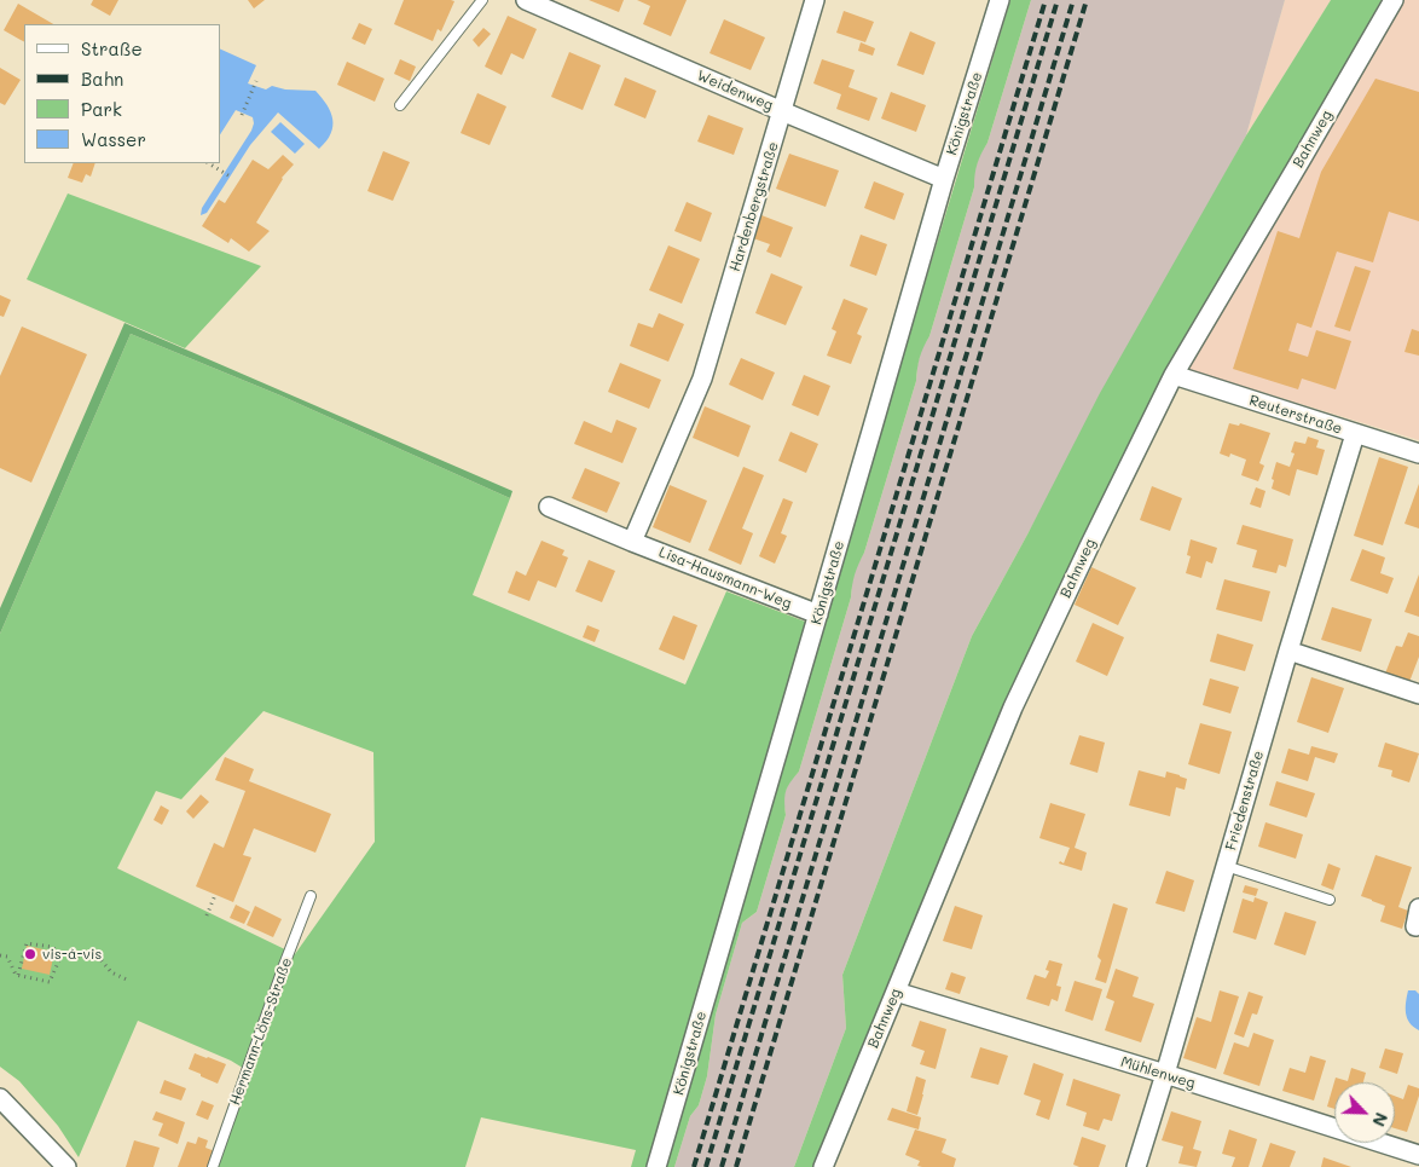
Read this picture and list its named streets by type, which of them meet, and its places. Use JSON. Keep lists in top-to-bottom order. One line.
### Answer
{"streets":{"street":["Weidenweg","Königstraße","Bahnweg","Hardenbergstraße","Reuterstraße","Lisa-Hausmann-Weg","Friedenstraße","Mühlenweg"],"lane":["Hermann-Löns-Straße"]},"crossings":[["Weidenweg","Königstraße"],["Weidenweg","Hardenbergstraße"],["Königstraße","Lisa-Hausmann-Weg"],["Bahnweg","Reuterstraße"],["Bahnweg","Mühlenweg"],["Hardenbergstraße","Lisa-Hausmann-Weg"],["Reuterstraße","Friedenstraße"],["Friedenstraße","Mühlenweg"]],"places":["vis-á-vis"],"legend":["Straße","Bahn","Park","Wasser"],"north":"bottom right"}
